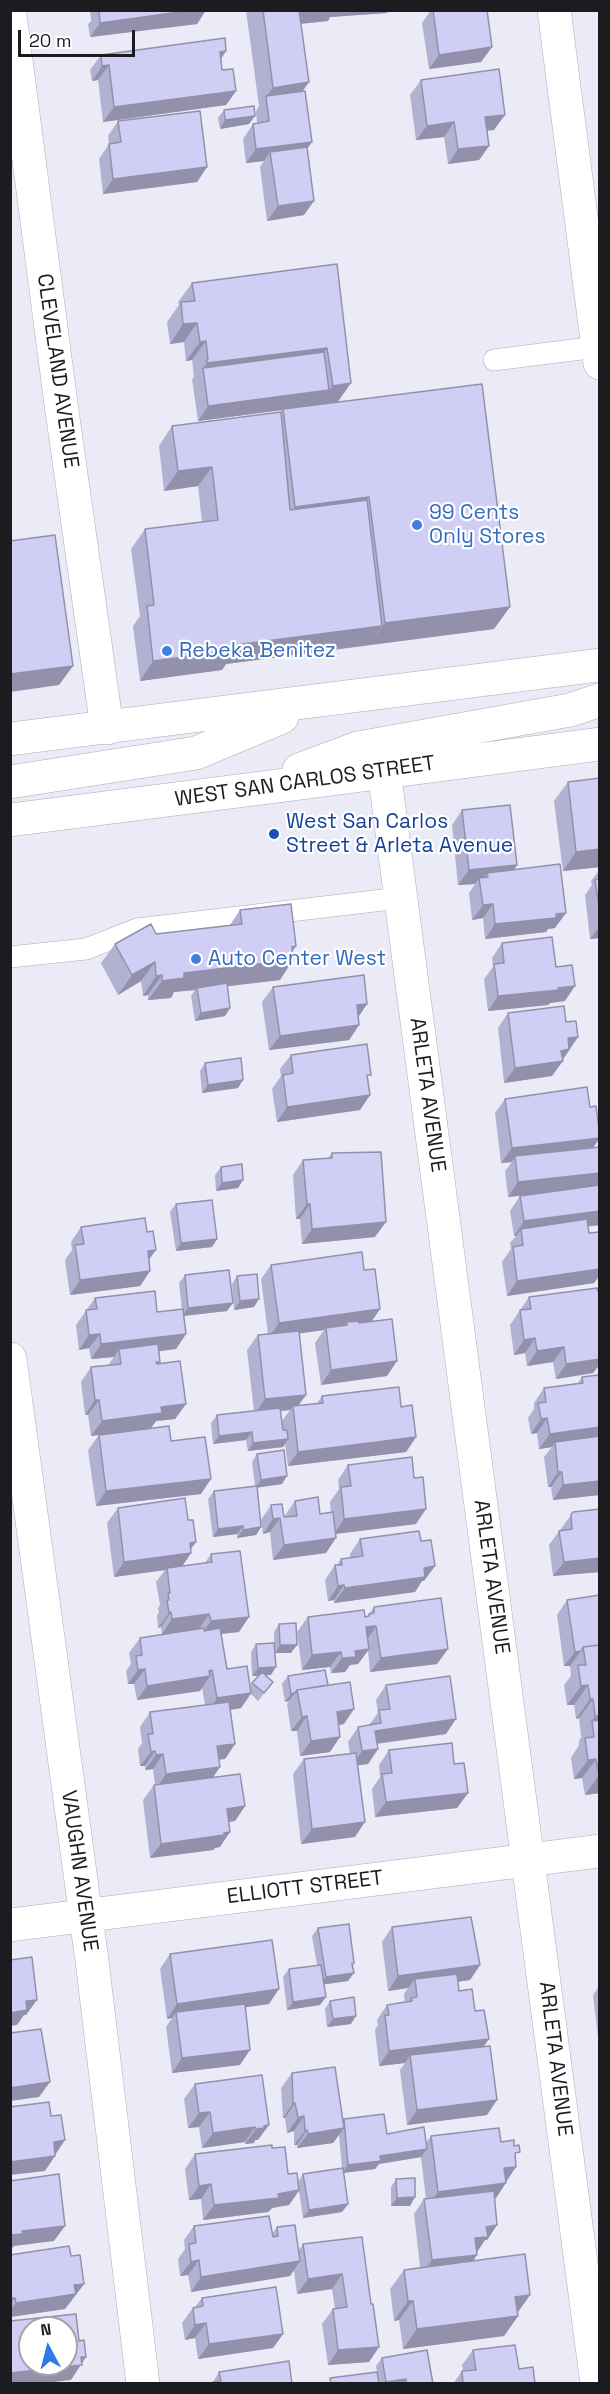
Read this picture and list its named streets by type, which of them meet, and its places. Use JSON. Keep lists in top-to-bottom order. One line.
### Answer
{"streets":{"street":["CLEVELAND AVENUE","WEST SAN CARLOS STREET","ARLETA AVENUE","VAUGHN AVENUE","ELLIOTT STREET"]},"crossings":[["WEST SAN CARLOS STREET","ARLETA AVENUE"],["ARLETA AVENUE","ELLIOTT STREET"],["VAUGHN AVENUE","ELLIOTT STREET"]],"places":["99 Cents Only Stores","Rebeka Benitez","West San Carlos Street & Arleta Avenue","Auto Center West"],"scale_bar":"20 m","north":"top"}
